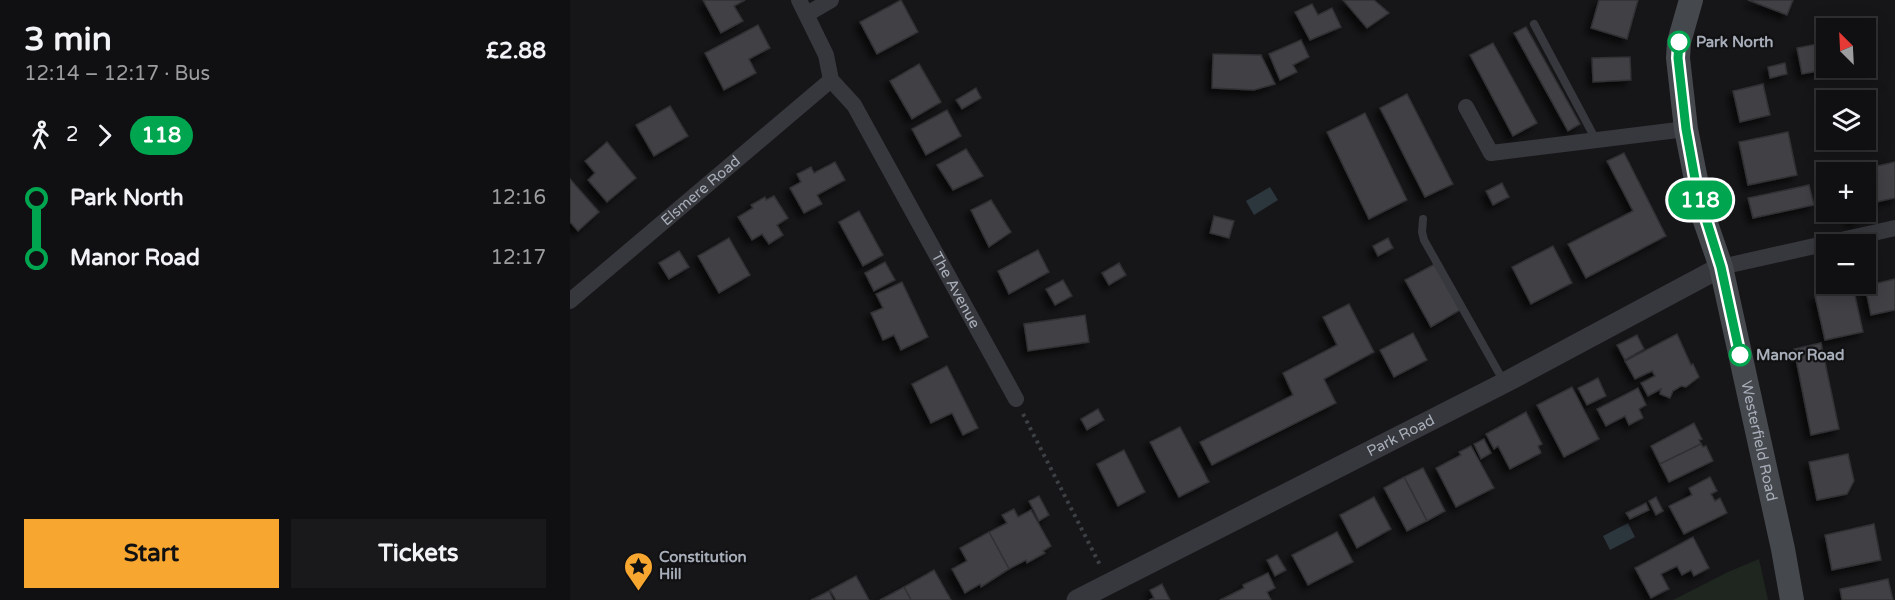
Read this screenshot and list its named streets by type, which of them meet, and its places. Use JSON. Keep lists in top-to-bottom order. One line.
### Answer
{"streets":{"main road":["Westerfield Road"],"street":["Elsmere Road","The Avenue","Park Road"]},"crossings":[["Elsmere Road","The Avenue"],["Park Road","Westerfield Road"]],"places":{"other":["Park North","Manor Road"],"place":["Constitution Hill"]},"lines":["bus line 118"],"north":"top left","page":{"heading":["3 min","12:14 – 12:17 · Bus","£2.88"],"on_map":"118","map_buttons":["+","−"],"legs":["2","118"],"list":[{"name":"Park North","value":"12:16"},{"name":"Manor Road","value":"12:17"}],"buttons":["Start","Tickets"]}}
